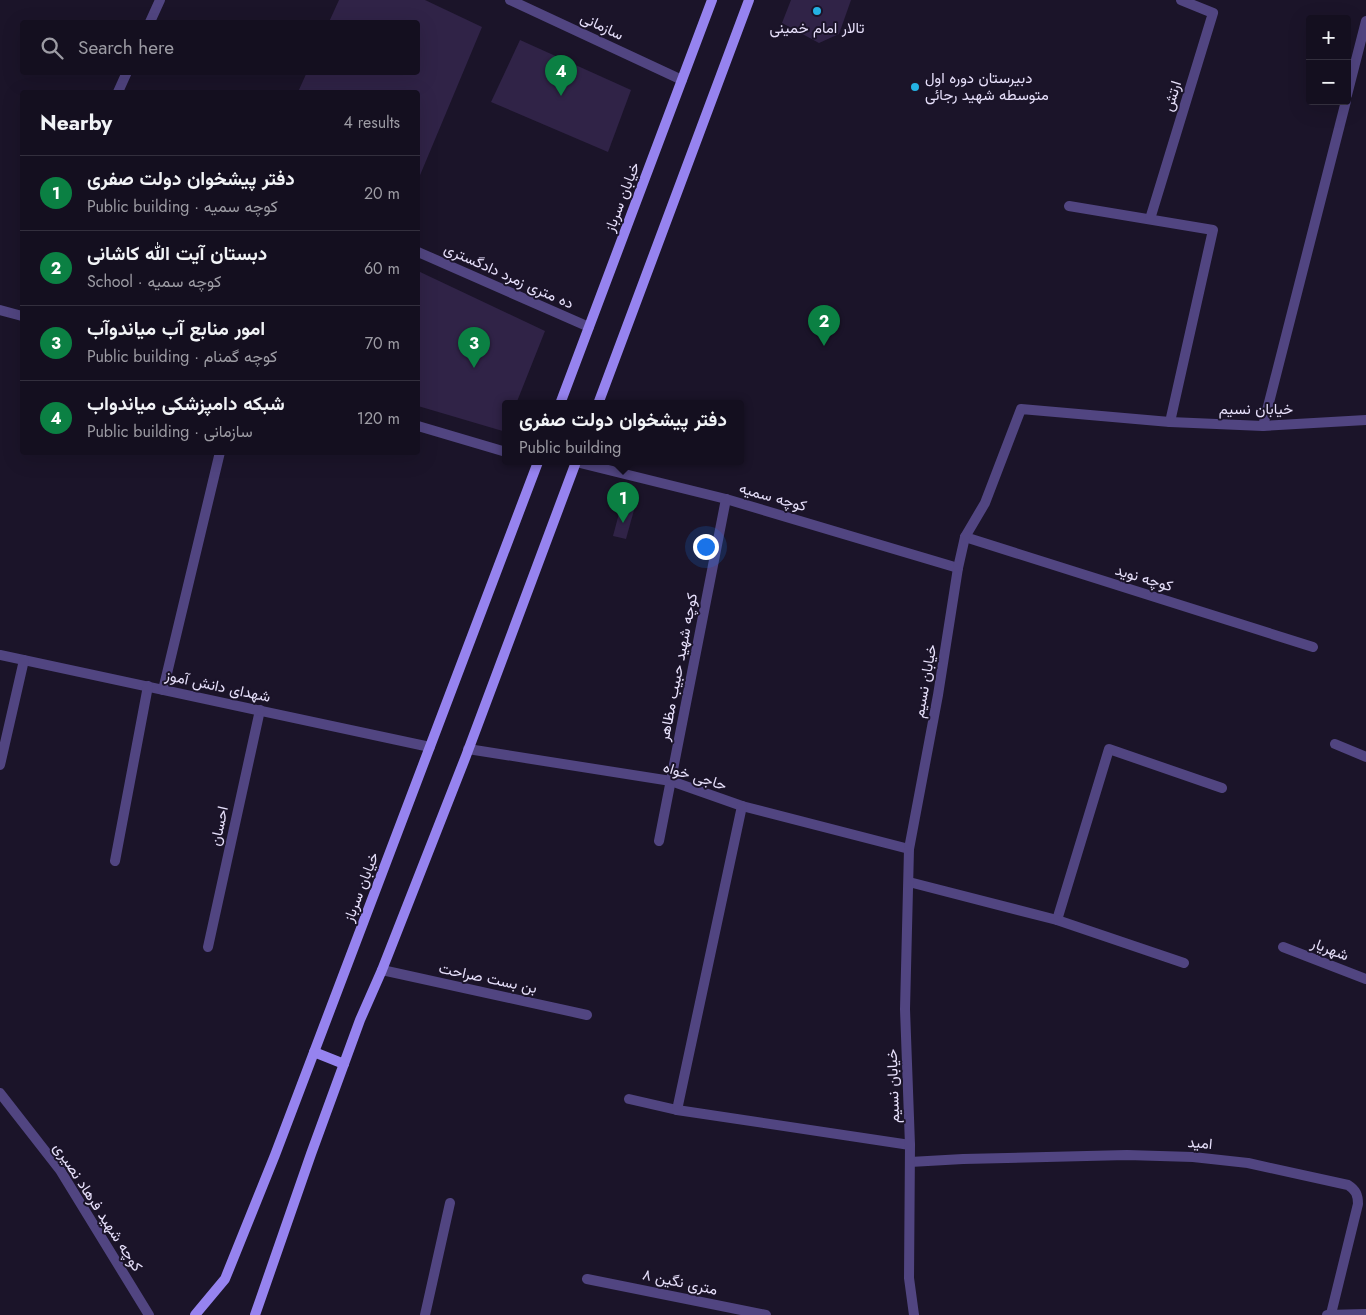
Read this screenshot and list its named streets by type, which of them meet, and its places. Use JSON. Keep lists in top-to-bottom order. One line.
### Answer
{"streets":{"main road":["خیابان سرباز"],"street":["سازمانی","ارتش","ده متری زمرد دادگستری","خیابان نسیم","کوچه سمیه","کوچه نوید","کوچه شهید حبیب مظاهر","شهدای دانش آموز","حاجی خواه","احسان","شهریار","بن بست صراحت","امید","کوچه شهید فرهاد نصیری","۸ متری نگین"]},"crossings":[["سازمانی","خیابان سرباز"],["خیابان سرباز","ده متری زمرد دادگستری"],["خیابان سرباز","شهدای دانش آموز"],["خیابان نسیم","کوچه سمیه"],["خیابان نسیم","کوچه نوید"],["خیابان نسیم","حاجی خواه"],["خیابان نسیم","امید"],["کوچه سمیه","کوچه شهید حبیب مظاهر"],["کوچه شهید حبیب مظاهر","حاجی خواه"],["شهدای دانش آموز","احسان"]],"places":["تالار امام خمینی","دبیرستان دوره اول متوسطه شهید رجائی"],"page":{"map_buttons":["+","−"],"search":"Search here","pins":["4","2","3","1"],"heading":["Nearby","4 results"],"list":[{"mark":"1","name":"دفتر پیشخوان دولت صفری","note":"Public building · کوچه سمیه","value":"20 m"},{"mark":"2","name":"دبستان آیت الله کاشانی","note":"School · کوچه سمیه","value":"60 m"},{"mark":"3","name":"امور منابع آب میاندوآب","note":"Public building · کوچه گمنام","value":"70 m"},{"mark":"4","name":"شبکه دامپزشکی میاندواب","note":"Public building · سازمانی","value":"120 m"}],"popup":["دفتر پیشخوان دولت صفری","Public building"]}}
